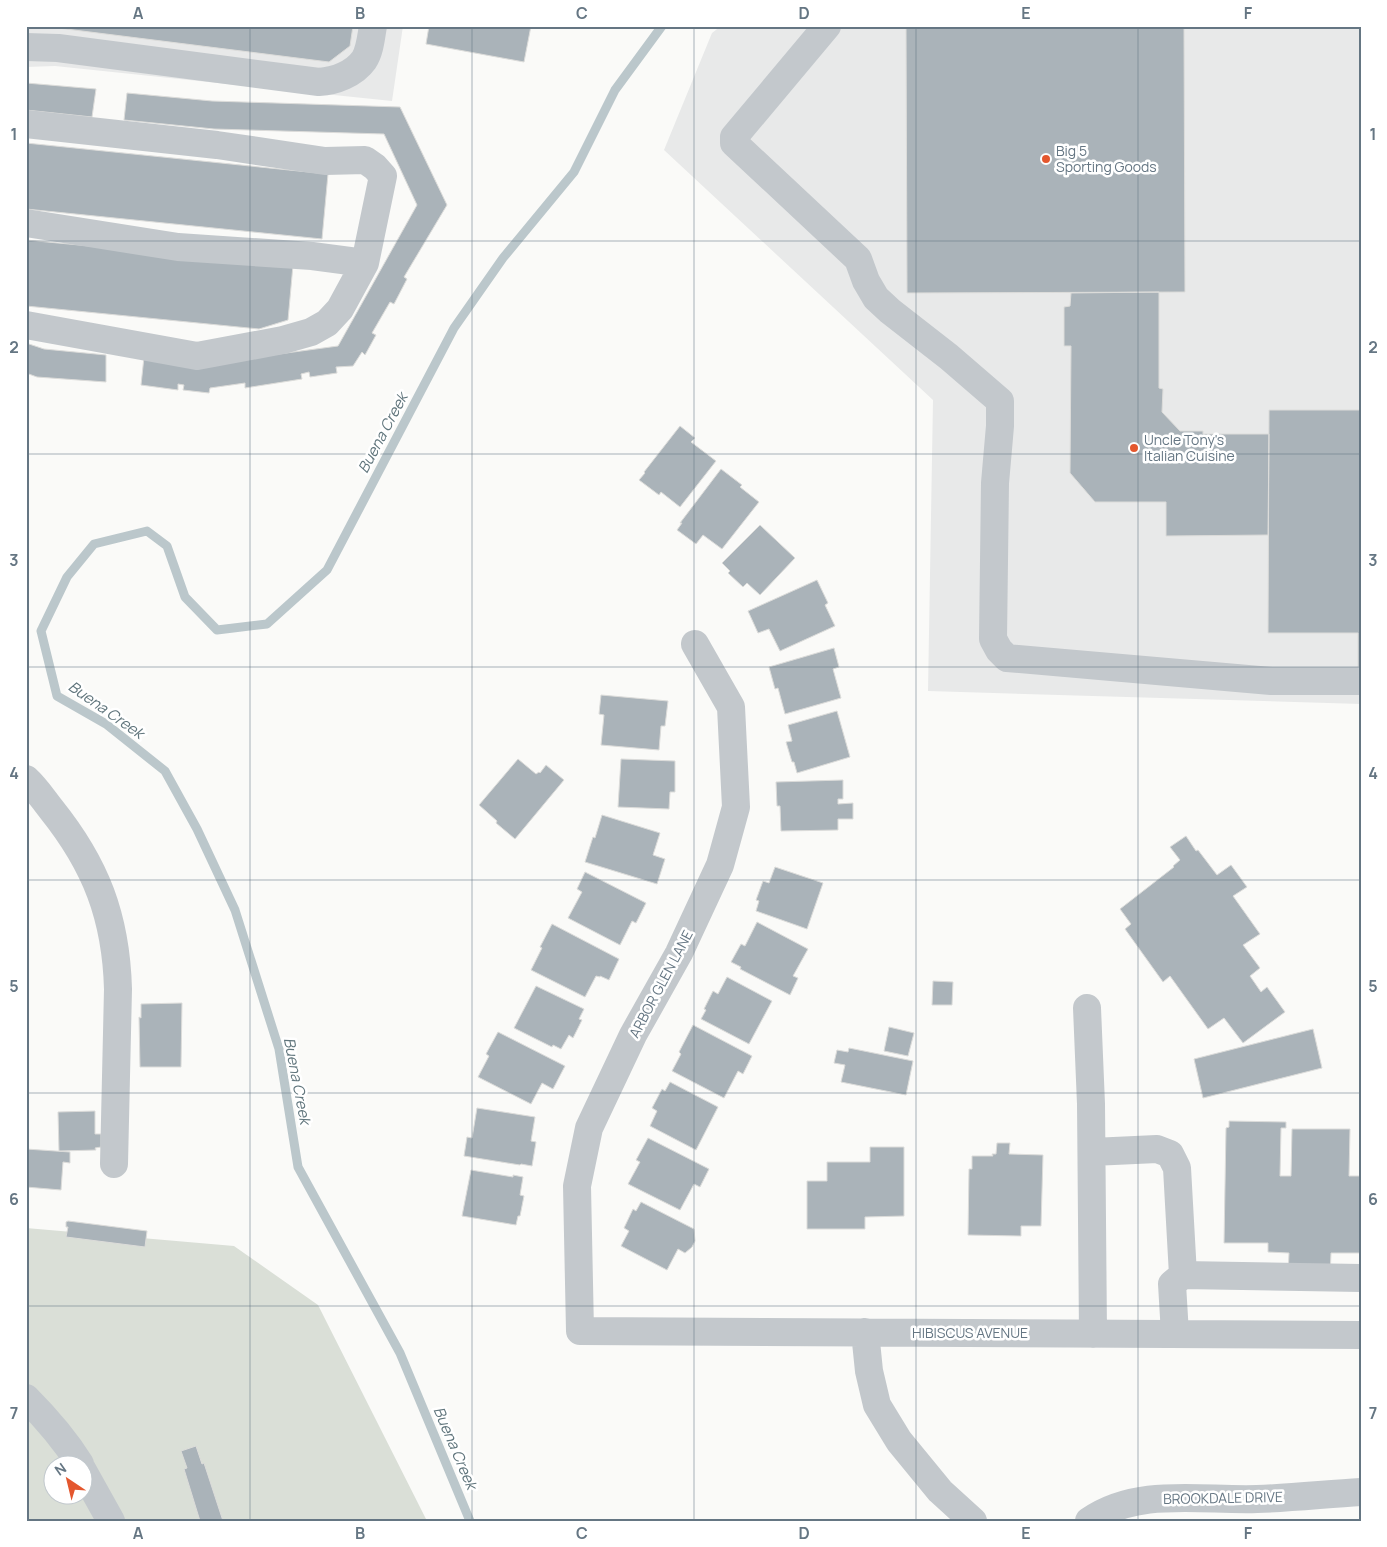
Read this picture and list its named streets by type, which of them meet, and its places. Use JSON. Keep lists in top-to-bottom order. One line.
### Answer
{"streets":{"street":["ARBOR GLEN LANE","HIBISCUS AVENUE","BROOKDALE DRIVE"]},"crossings":[["ARBOR GLEN LANE","HIBISCUS AVENUE"]],"water":["Buena Creek"],"places":["Big 5 Sporting Goods","Uncle Tony's Italian Cuisine"],"north":"top left","grid":{"columns":["A","B","C","D","E","F"],"rows":["1","2","3","4","5","6","7"]}}
